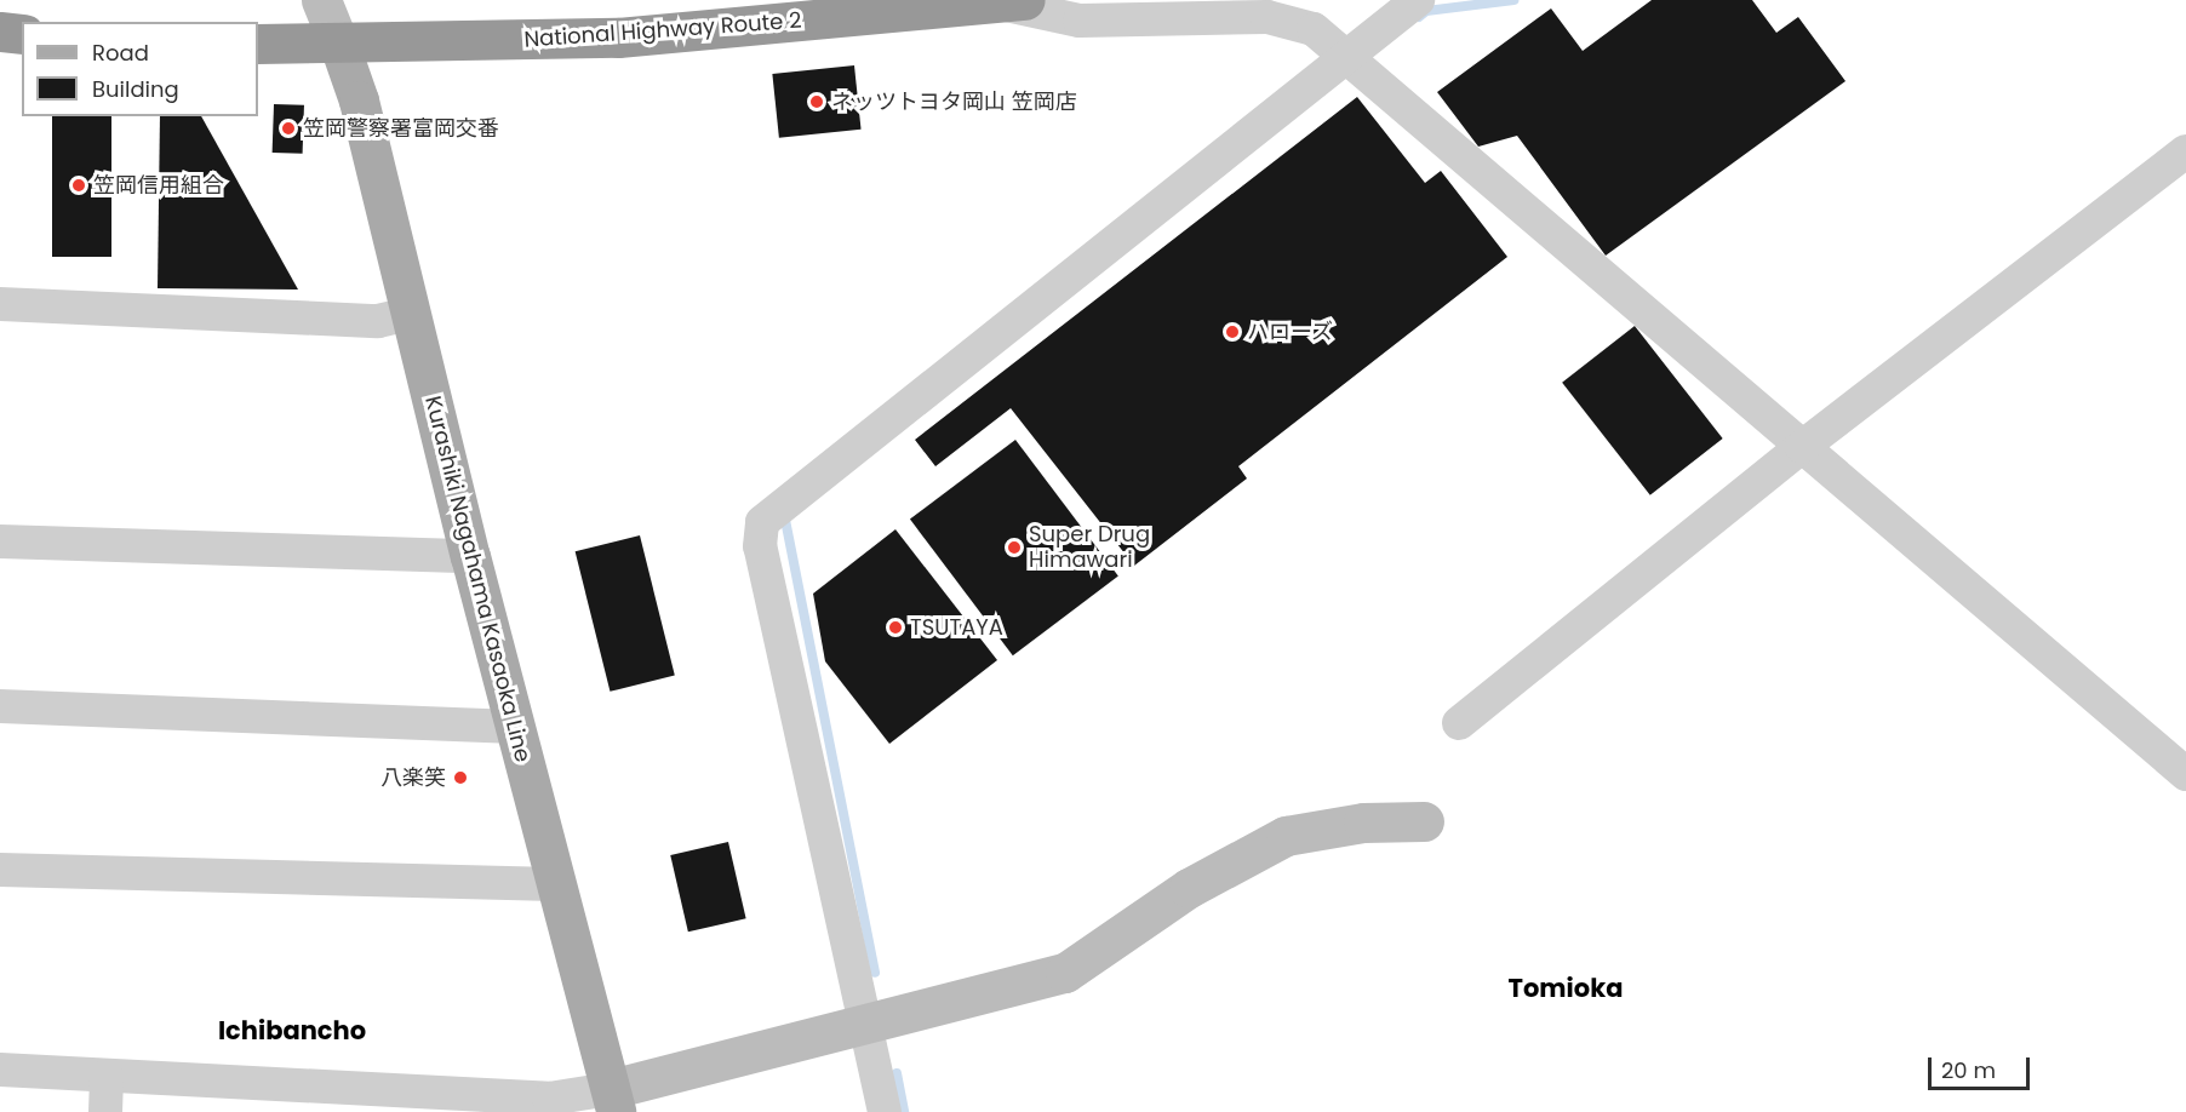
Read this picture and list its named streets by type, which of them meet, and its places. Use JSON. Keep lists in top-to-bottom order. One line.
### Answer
{"streets":{"highway":["National Highway Route 2"],"main road":["Kurashiki Nagahama Kasaoka Line"]},"crossings":[["National Highway Route 2","Kurashiki Nagahama Kasaoka Line"]],"districts":["Tomioka","Ichibancho"],"places":["ネッツトヨタ岡山 笠岡店","笠岡警察署富岡交番","笠岡信用組合","ハローズ","Super Drug Himawari","TSUTAYA","八楽笑"],"legend":["Road","Building"],"scale_bar":"20 m"}
